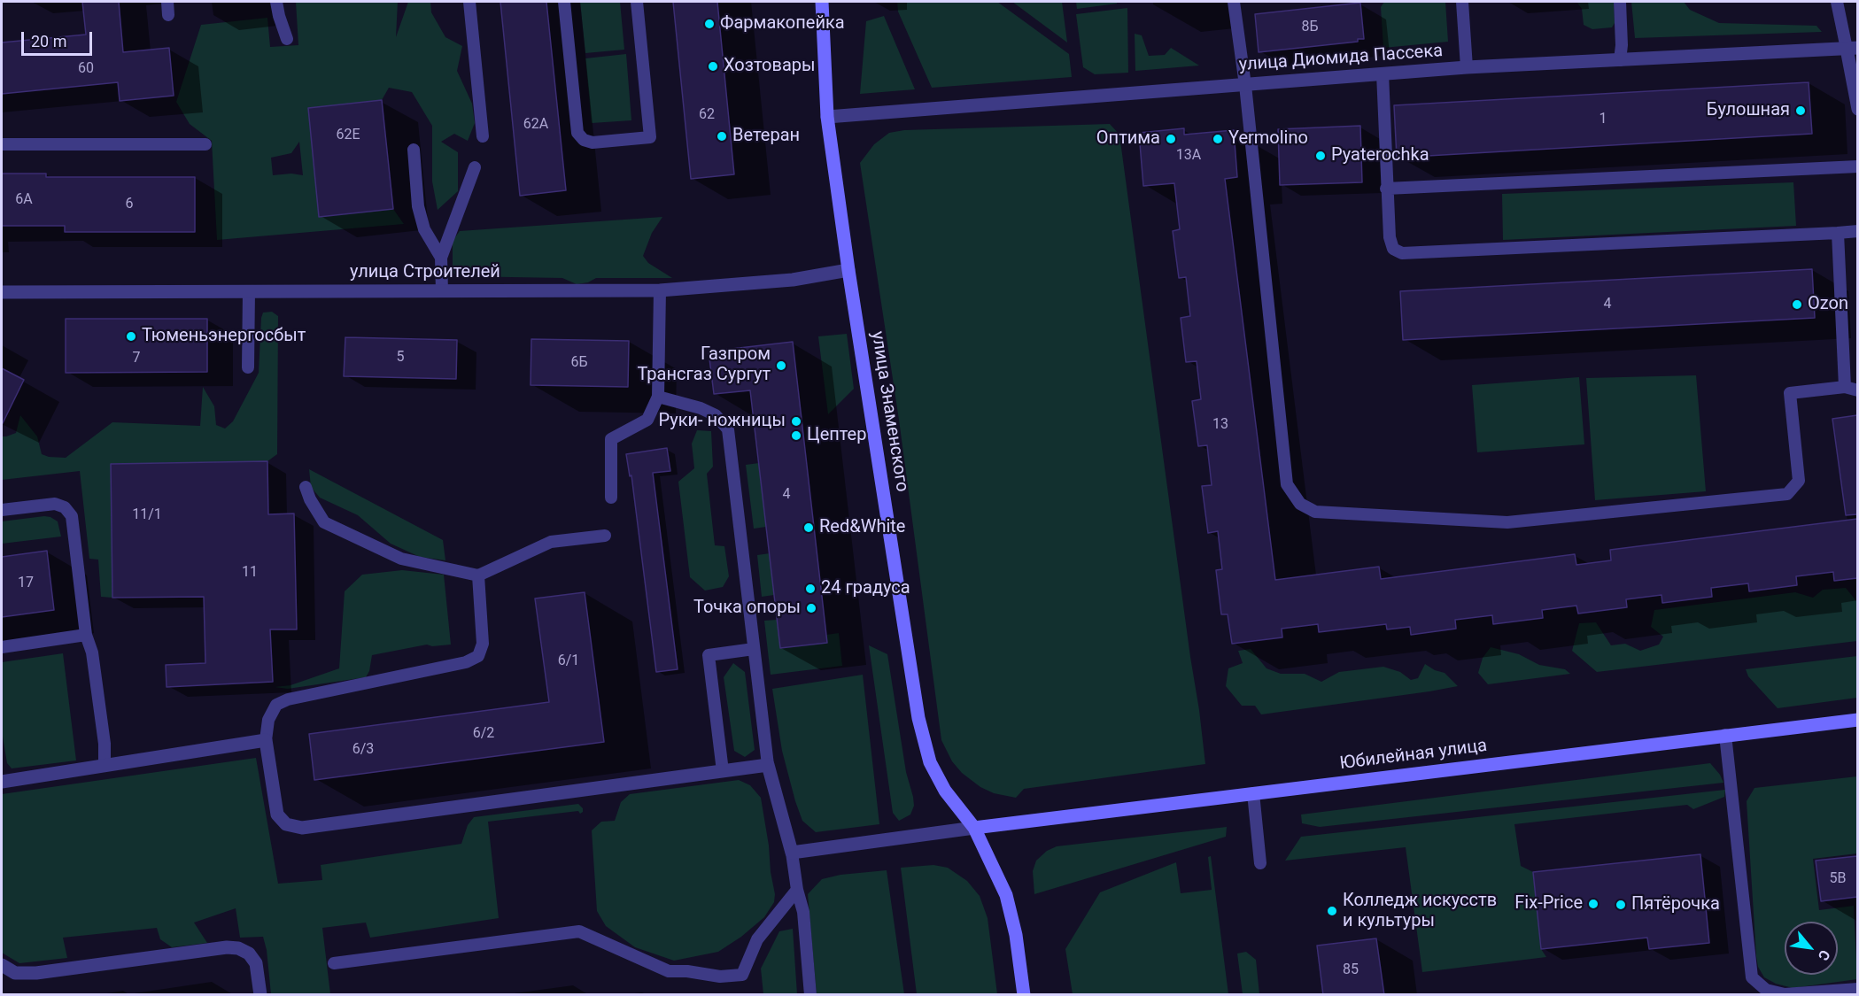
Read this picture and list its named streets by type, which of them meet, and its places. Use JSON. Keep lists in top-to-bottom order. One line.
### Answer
{"streets":{"main road":["улица Знаменского","Юбилейная улица"],"street":["улица Диомида Пассека","улица Строителей"]},"crossings":[["улица Диомида Пассека","улица Знаменского"],["улица Строителей","улица Знаменского"],["улица Знаменского","Юбилейная улица"]],"places":["Фармакопейка","Хозтовары","Булошная","Ветеран","Оптима","Yermolino","Pyaterochka","Ozon","Тюменьэнергосбыт","Газпром Трансгаз Сургут","Руки- ножницы","Цептер","Red&White","24 градуса","Точка опоры","Fix-Price","Пятёрочка","Колледж искусств и культуры"],"house_numbers":["8Б","60","62","1","62А","62Е","13А","6А","6","4","5","7","6Б","13","4","11/1","11","17","6/1","6/2","6/3","5В","85"],"scale_bar":"20 m","north":"bottom right"}
